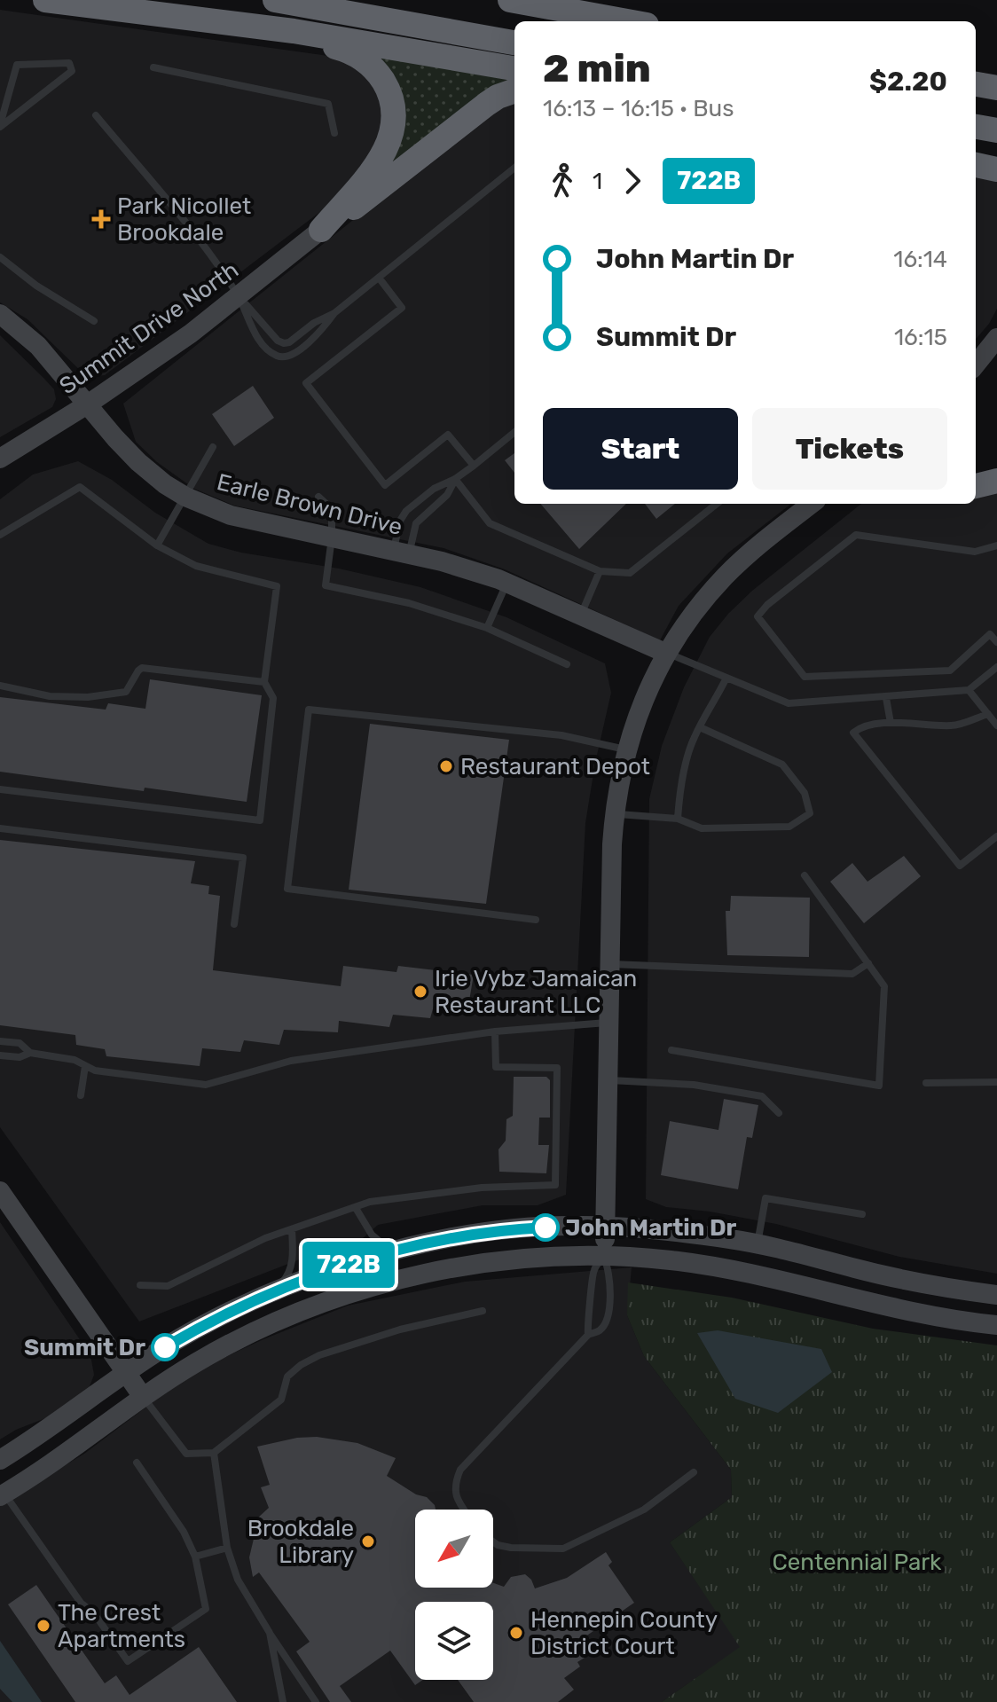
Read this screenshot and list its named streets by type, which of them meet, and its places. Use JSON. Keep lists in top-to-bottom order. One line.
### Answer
{"streets":{"street":["Summit Drive North","Earle Brown Drive"]},"crossings":[["Summit Drive North","Earle Brown Drive"]],"parks":["Centennial Park"],"places":{"health":["Park Nicollet Brookdale"],"other":["Restaurant Depot","Irie Vybz Jamaican Restaurant LLC","John Martin Dr","Summit Dr","Brookdale Library","The Crest Apartments","Hennepin County District Court"]},"lines":["bus line 722B"],"north":"bottom left","page":{"on_map":"722B","heading":["2 min","16:13 – 16:15 · Bus","$2.20"],"legs":["1","722B"],"list":[{"name":"John Martin Dr","value":"16:14"},{"name":"Summit Dr","value":"16:15"}],"buttons":["Start","Tickets"]}}
